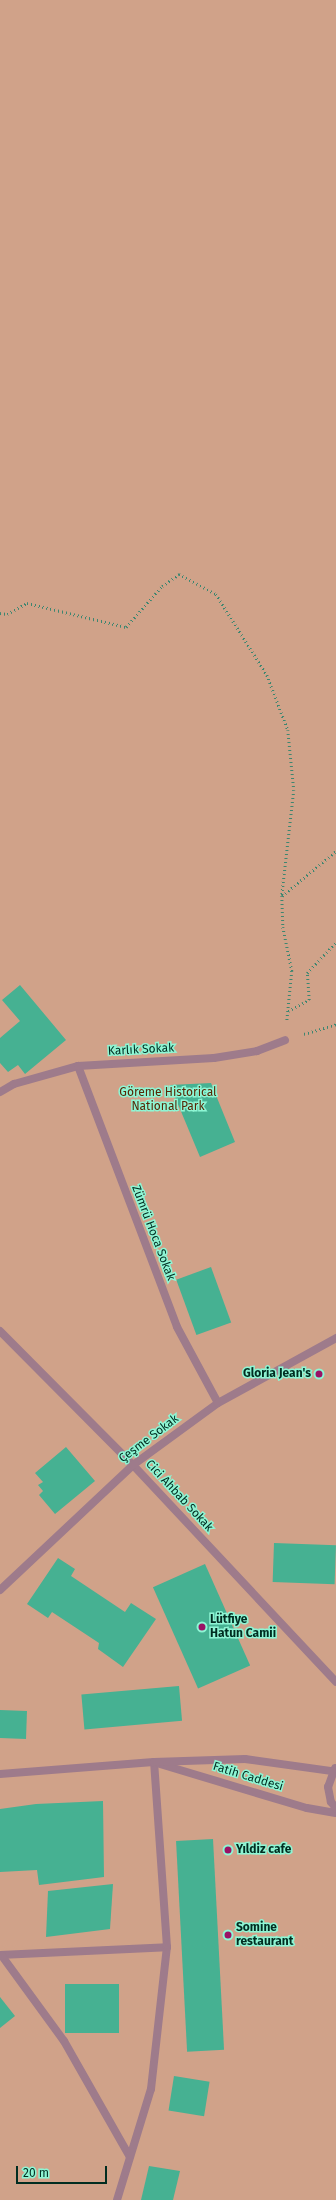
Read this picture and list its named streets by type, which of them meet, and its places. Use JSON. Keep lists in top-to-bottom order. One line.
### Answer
{"streets":{"street":["Karlık Sokak","Zümrü Hoca Sokak","Çeşme Sokak","Cici Ahbab Sokak","Fatih Caddesi"]},"crossings":[["Karlık Sokak","Zümrü Hoca Sokak"],["Zümrü Hoca Sokak","Çeşme Sokak"],["Çeşme Sokak","Cici Ahbab Sokak"]],"parks":["Göreme Historical National Park"],"places":["Gloria Jean's","Lütfiye Hatun Camii","Yıldiz cafe","Somine restaurant"],"scale_bar":"20 m"}
